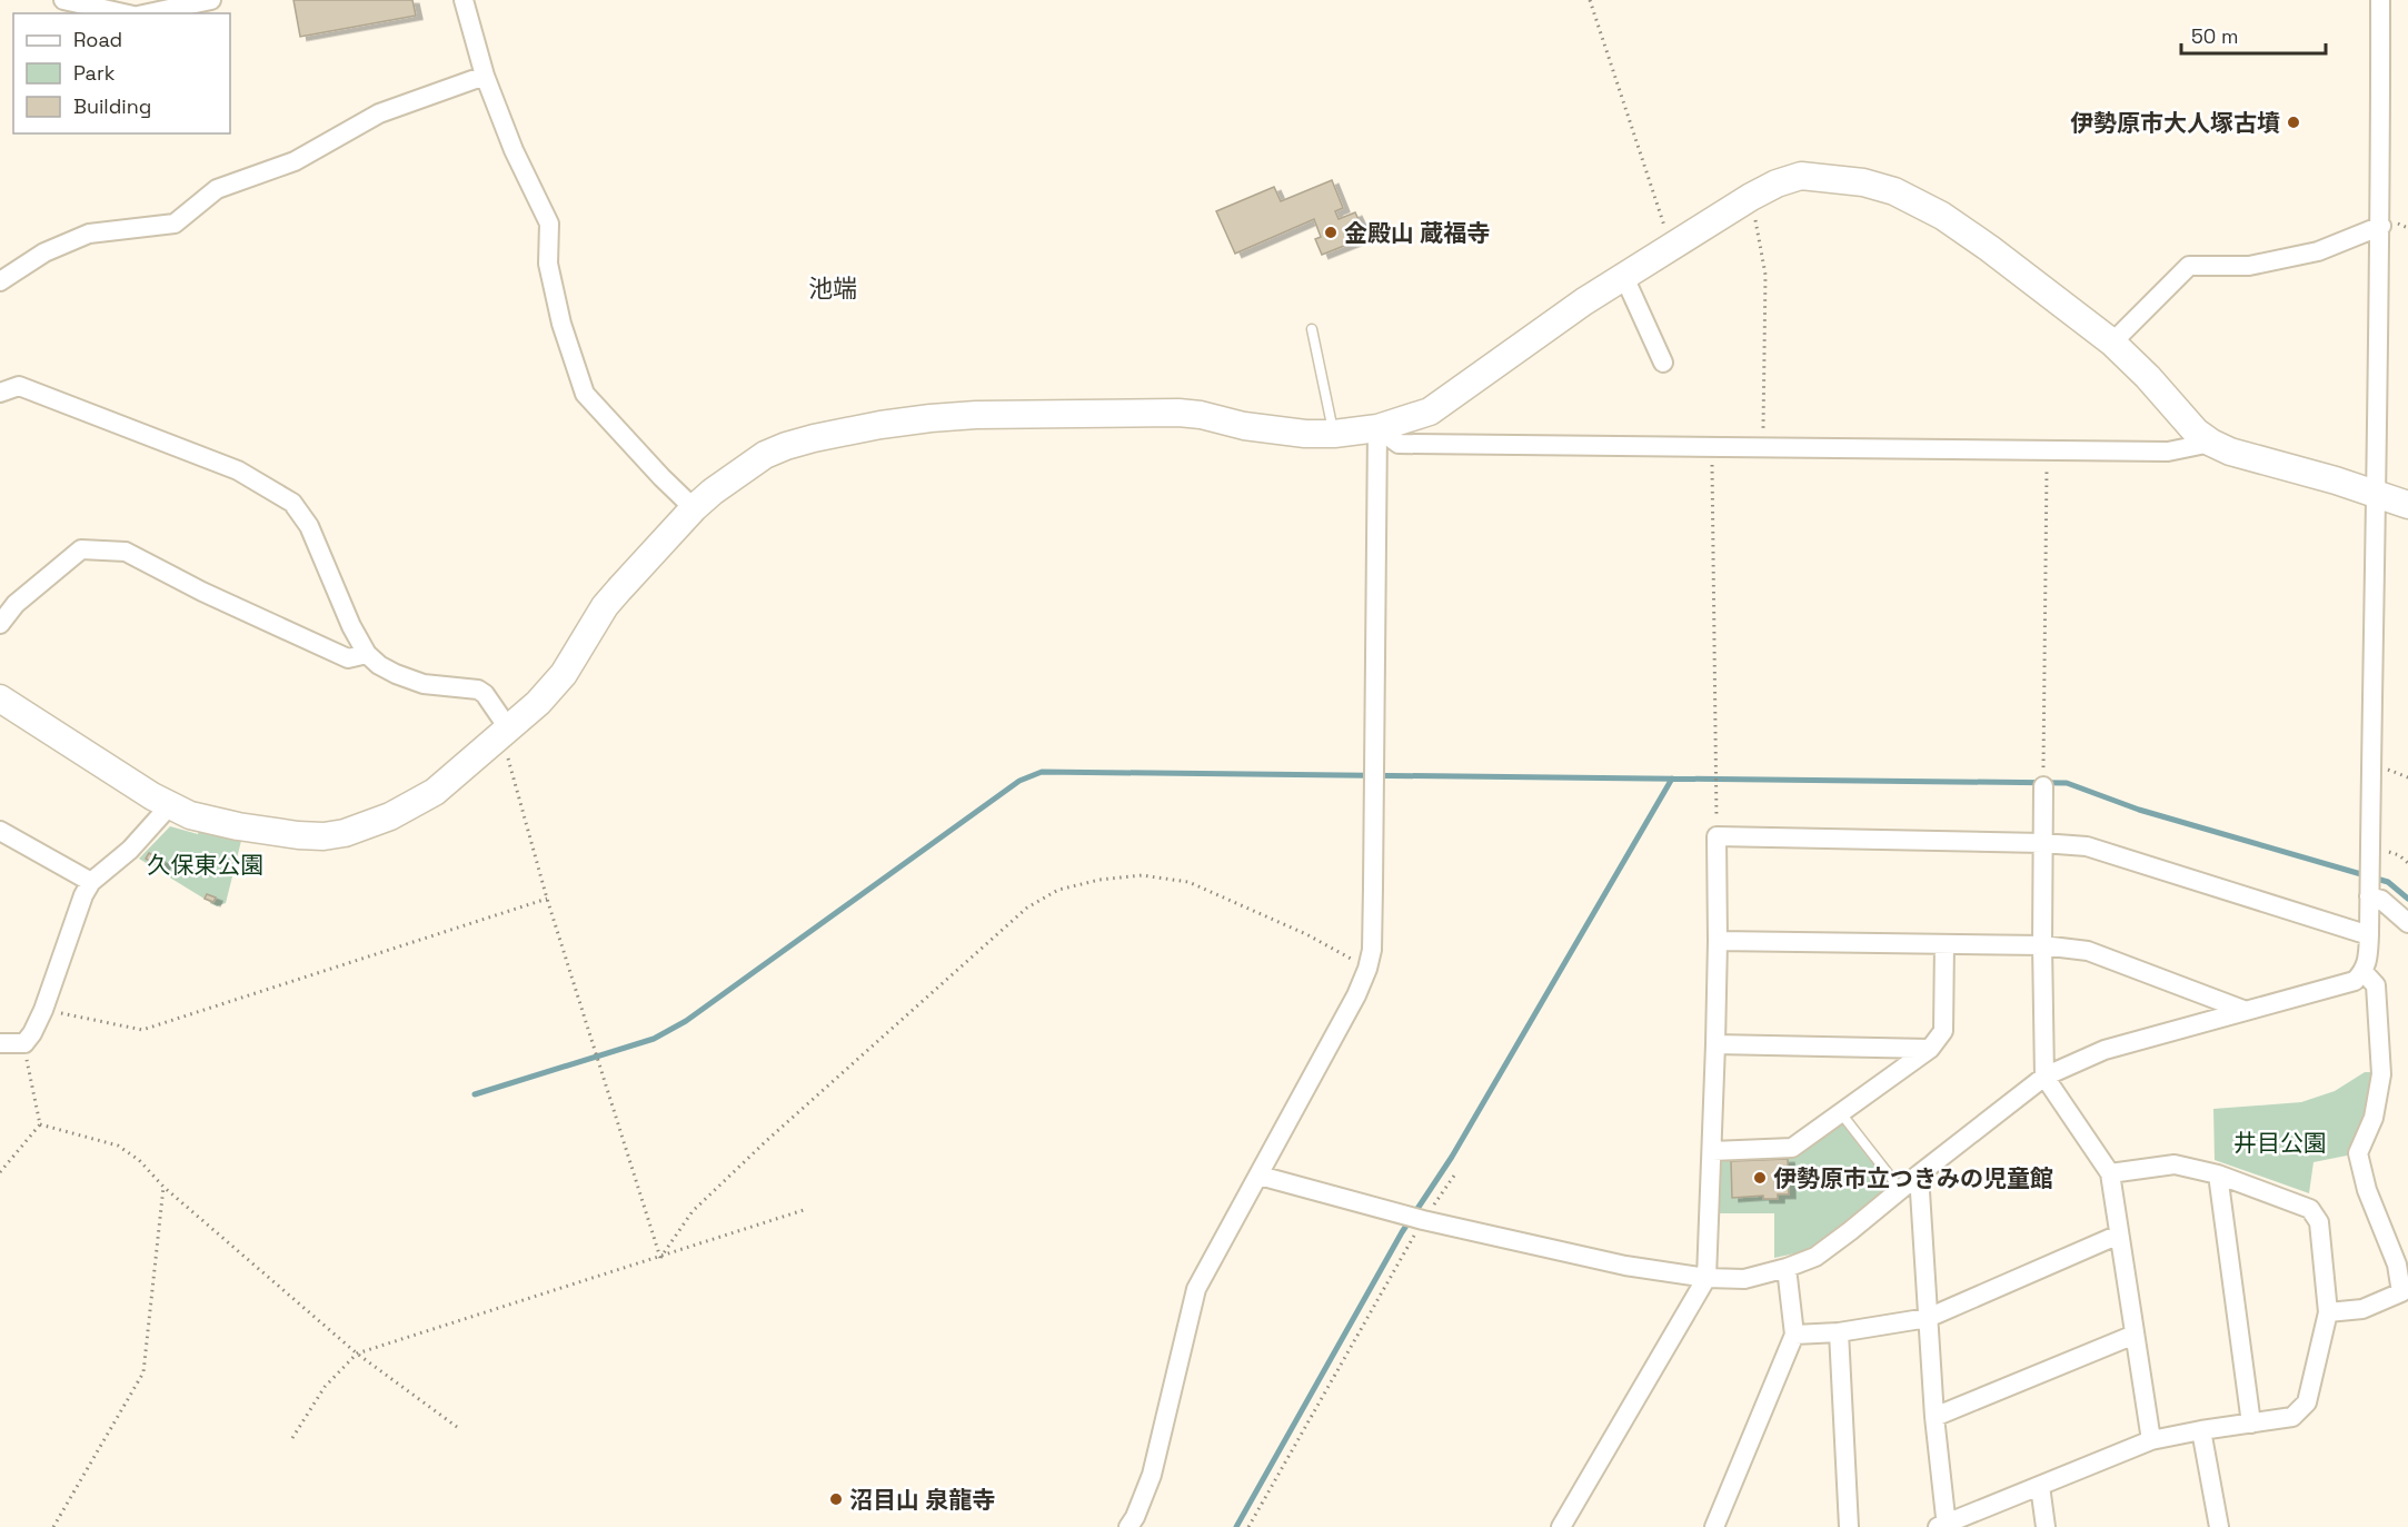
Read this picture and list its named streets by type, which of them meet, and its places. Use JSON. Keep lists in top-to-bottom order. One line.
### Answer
{"districts":["池端"],"parks":["久保東公園","井目公園"],"places":["伊勢原市大人塚古墳","金殿山 蔵福寺","伊勢原市立つきみの児童館","沼目山 泉龍寺"],"legend":["Road","Park","Building"],"scale_bar":"50 m"}
